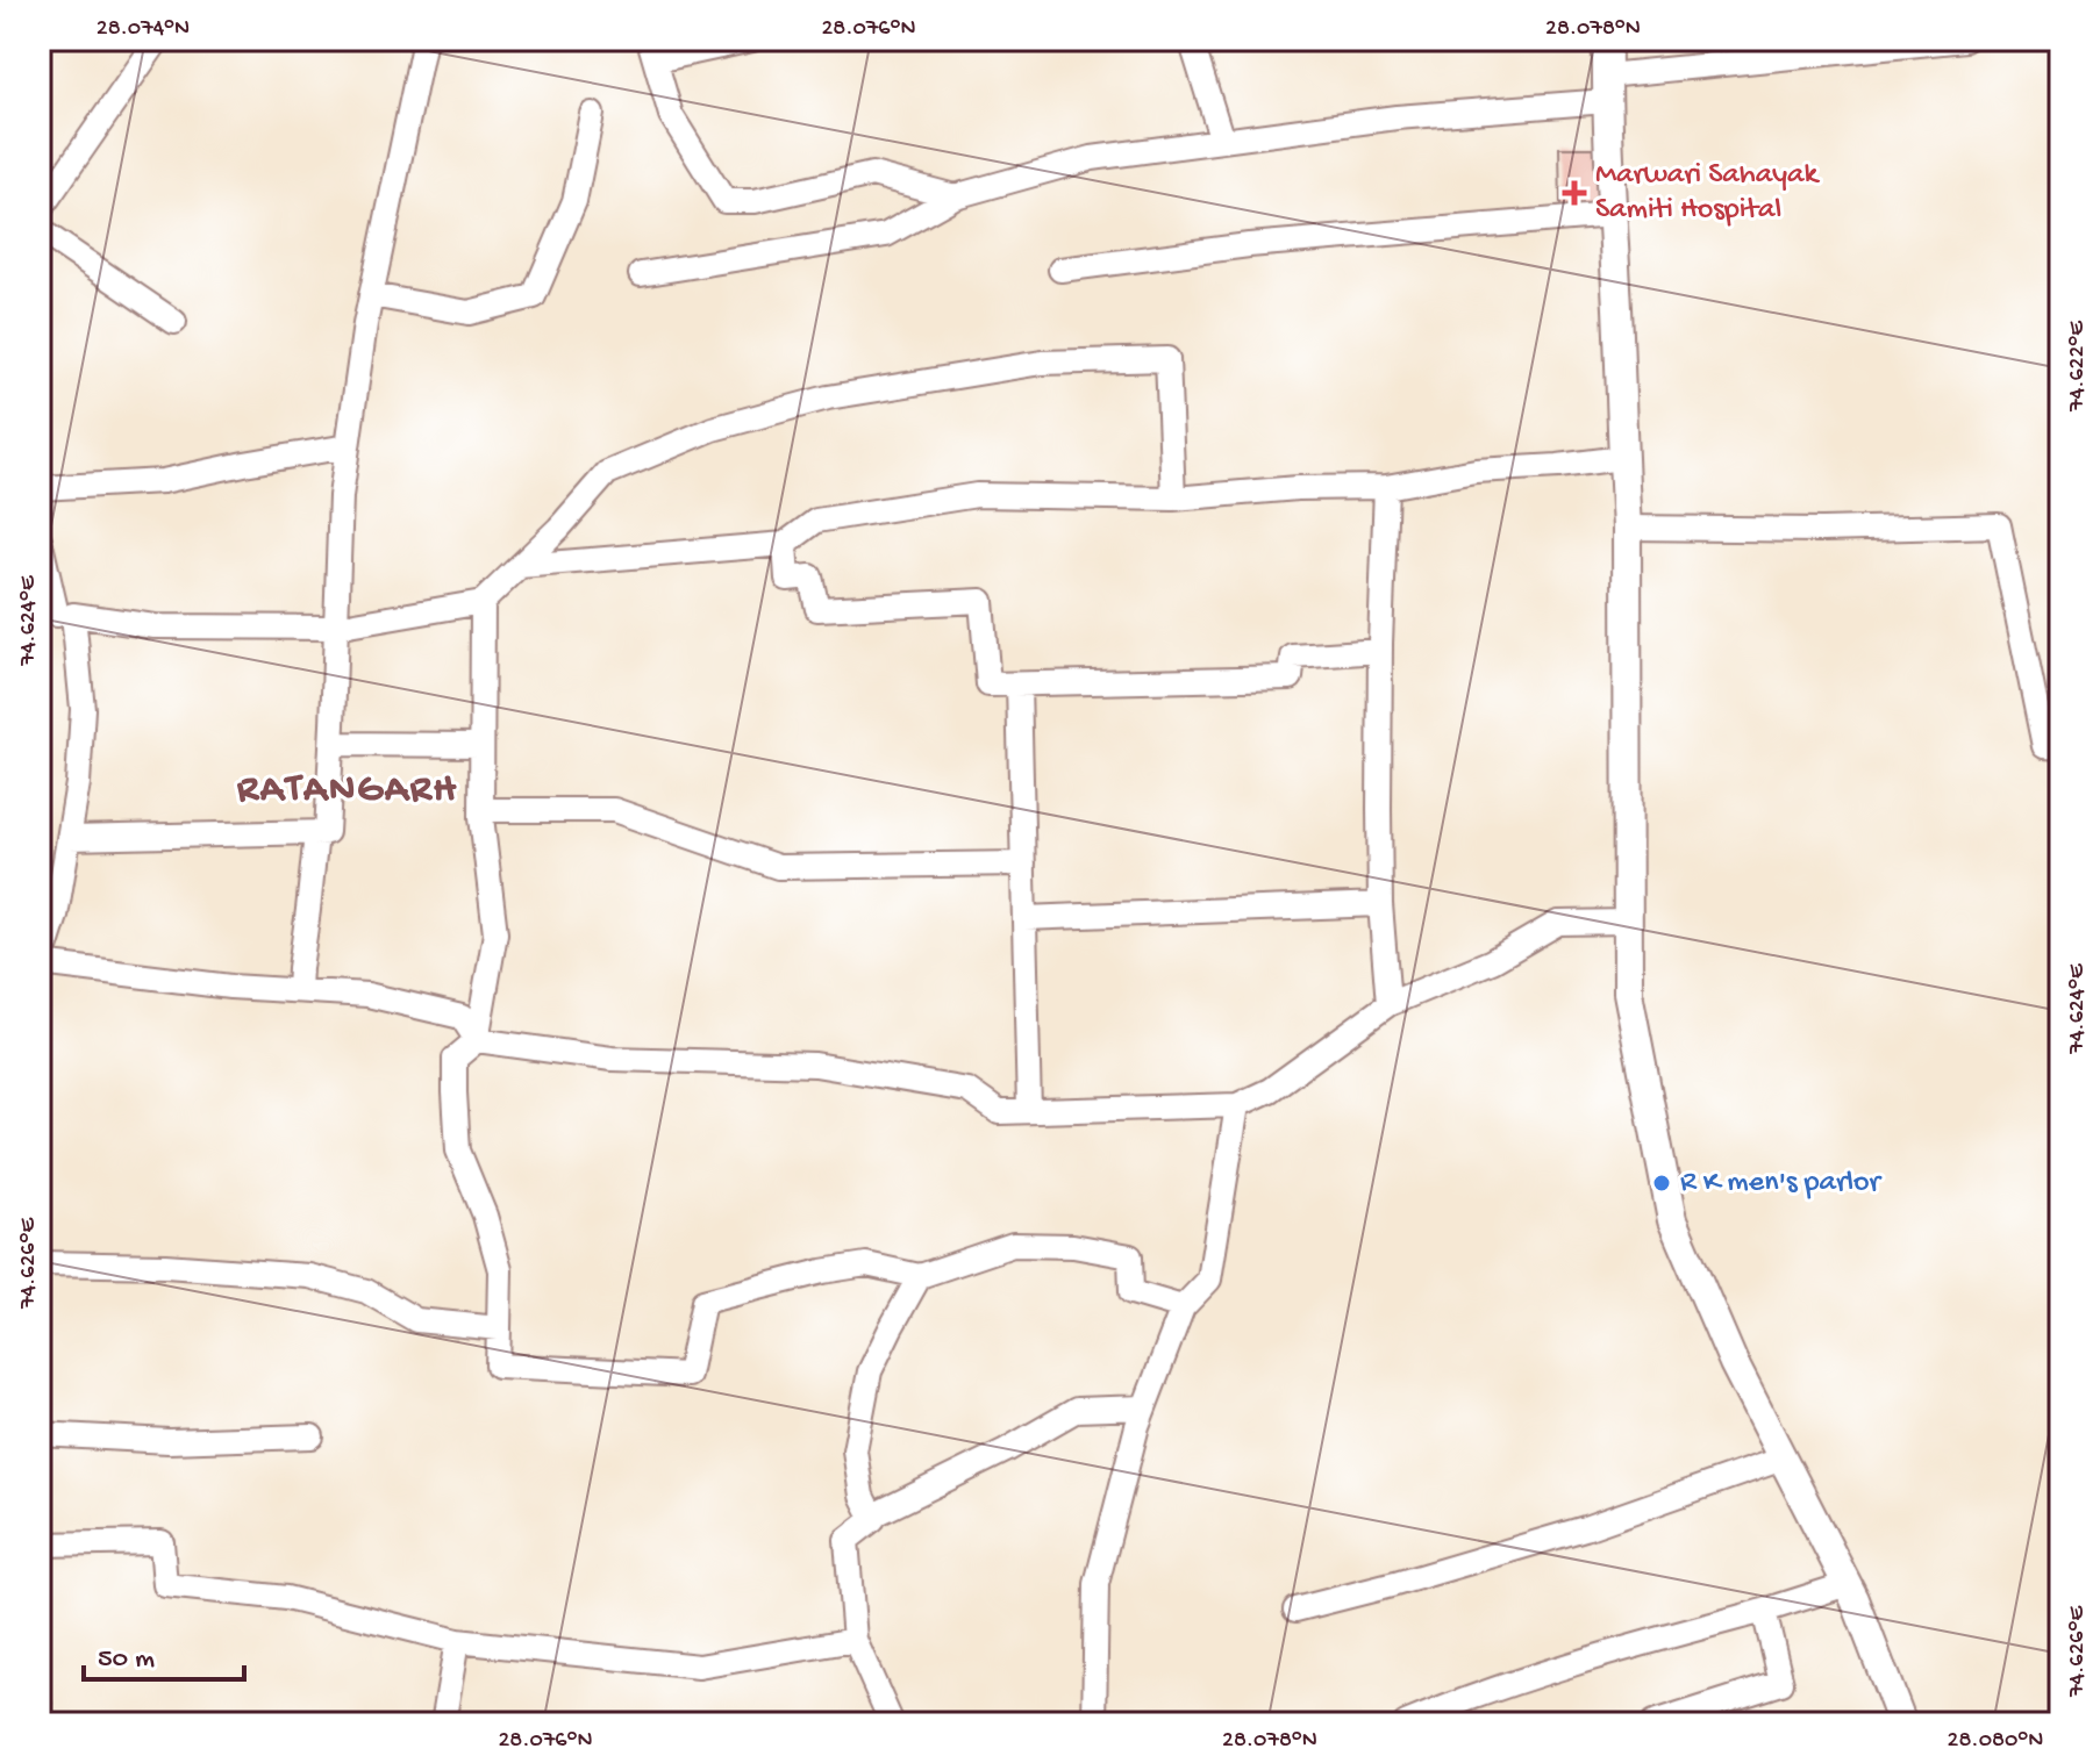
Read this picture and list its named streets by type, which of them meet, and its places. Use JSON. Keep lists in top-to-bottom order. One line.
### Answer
{"districts":["RATANGARH"],"places":{"health":["Marwari Sahayak Samiti Hospital"],"other":["R K men's parlor"]},"scale_bar":"50 m","coordinates":["28.074°N","28.076°N","28.078°N","74.622°E","74.624°E","74.626°E","28.080°N"]}
